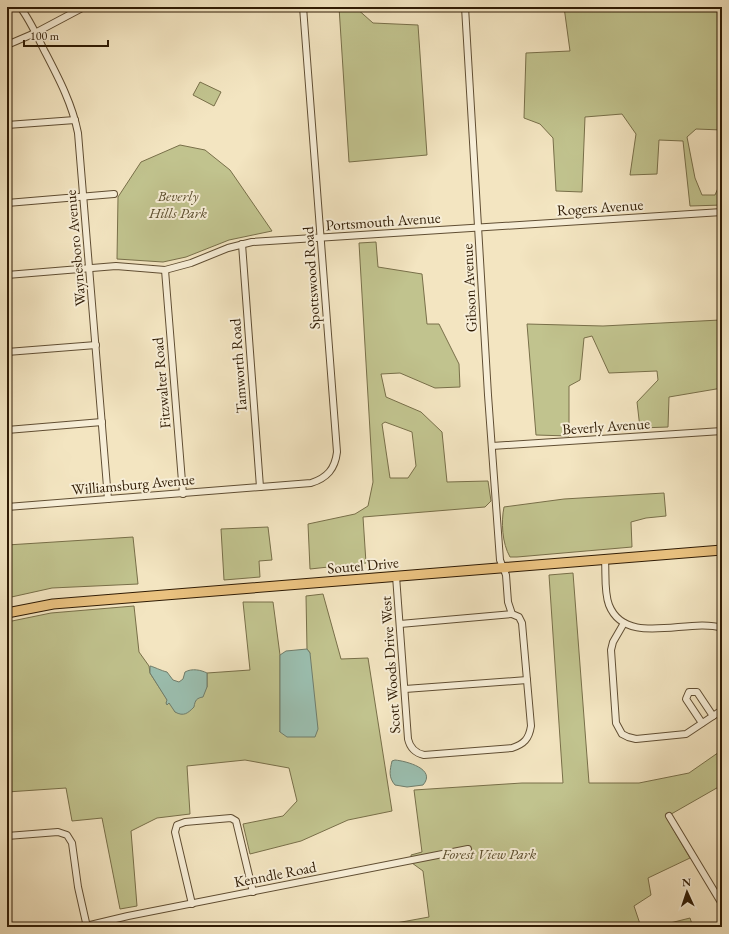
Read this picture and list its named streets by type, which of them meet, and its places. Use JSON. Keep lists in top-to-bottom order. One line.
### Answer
{"streets":{"main road":["Soutel Drive"],"street":["Rogers Avenue","Portsmouth Avenue","Waynesboro Avenue","Spottswood Road","Gibson Avenue","Tamworth Road","Fitzwalter Road","Beverly Avenue","Williamsburg Avenue","Scott Woods Drive West","Kenndle Road"]},"crossings":[["Rogers Avenue","Portsmouth Avenue"],["Rogers Avenue","Gibson Avenue"],["Portsmouth Avenue","Waynesboro Avenue"],["Portsmouth Avenue","Spottswood Road"],["Portsmouth Avenue","Gibson Avenue"],["Portsmouth Avenue","Tamworth Road"],["Portsmouth Avenue","Fitzwalter Road"],["Waynesboro Avenue","Williamsburg Avenue"],["Spottswood Road","Tamworth Road"],["Spottswood Road","Williamsburg Avenue"],["Gibson Avenue","Beverly Avenue"],["Gibson Avenue","Soutel Drive"],["Tamworth Road","Williamsburg Avenue"],["Fitzwalter Road","Williamsburg Avenue"],["Soutel Drive","Scott Woods Drive West"]],"parks":["Beverly Hills Park","Forest View Park"],"scale_bar":"100 m","north":"top"}
